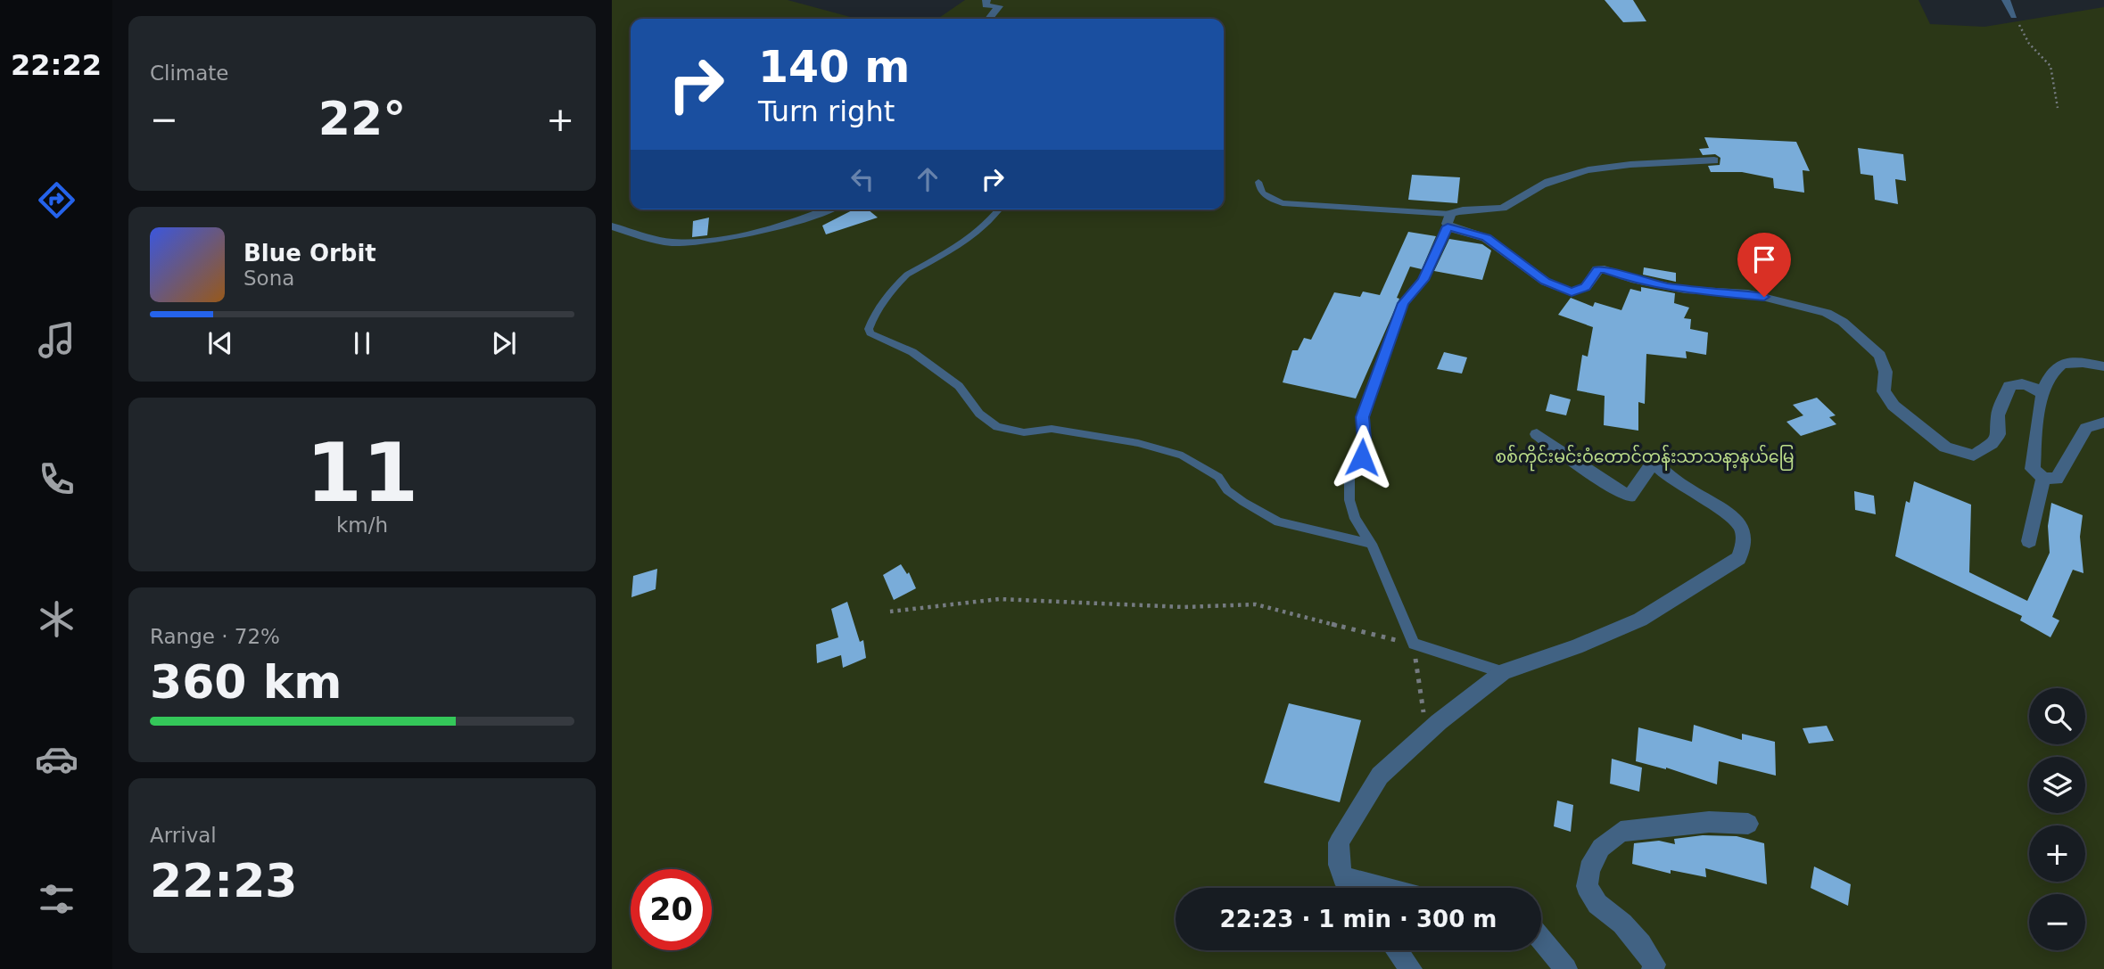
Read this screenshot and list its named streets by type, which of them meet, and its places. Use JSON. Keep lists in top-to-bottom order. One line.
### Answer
{"parks":["စစ်ကိုင်းမင်းဝံတောင်တန်းသာသနာ့နယ်မြေ"],"page":{"tabs":"22:22","tile":["Climate",["11","km/h"],["Range · 72%","360 km"],["Arrival","22:23"]],"turn":["140 m","Turn right"],"heat":["−","22°","+"],"song":["Blue Orbit","Sona"],"map_buttons":["+","−"],"limit":"20","trip":"22:23 · 1 min · 300 m"}}
